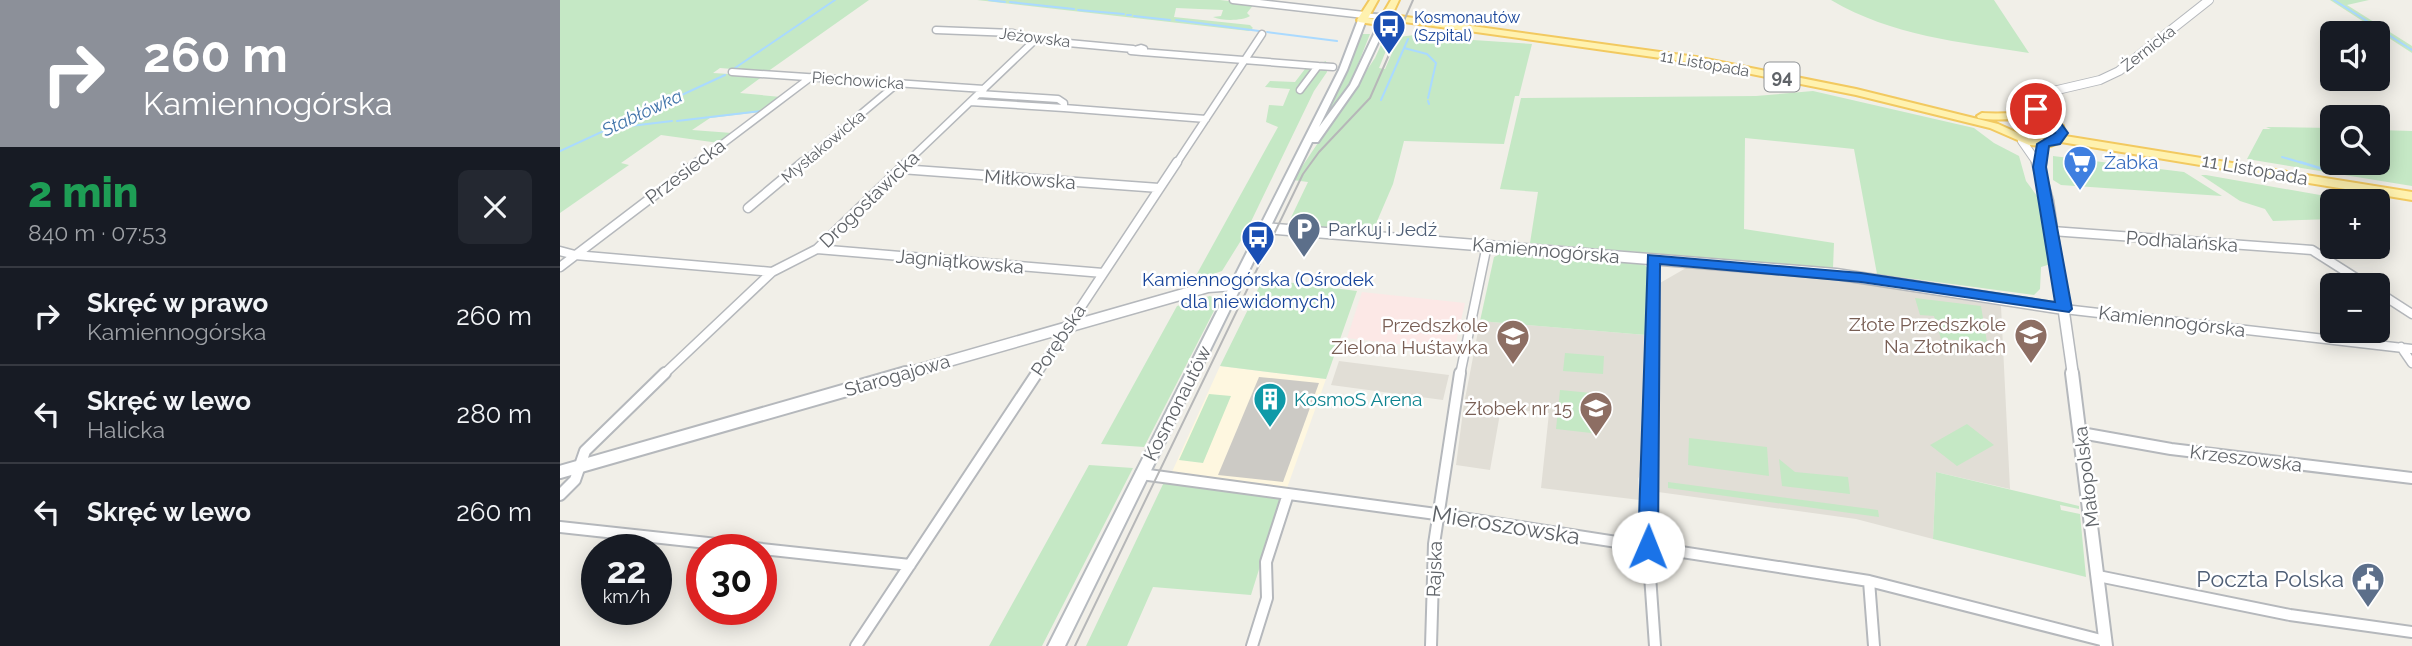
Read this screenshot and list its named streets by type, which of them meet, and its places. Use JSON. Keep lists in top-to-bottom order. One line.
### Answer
{"streets":{"main road":["11 Listopada","94","Kosmonautów"],"street":["Jeżowska","Żernicka","Piechowicka","Mysłakowicka","Przesiecka","Miłkowska","Drogosławicka","Podhalańska","Kamiennogórska","Jagniątkowska","Porębska","Starogajowa","Krzeszowska","Małopolska","Mieroszowska","Rajska"]},"crossings":[["Jeżowska","Drogosławicka"],["Jeżowska","Porębska"],["Żernicka","94"],["11 Listopada","94"],["11 Listopada","Kosmonautów"],["Piechowicka","Mysłakowicka"],["Piechowicka","Przesiecka"],["Piechowicka","Drogosławicka"],["Piechowicka","Porębska"],["Miłkowska","Drogosławicka"],["Miłkowska","Porębska"],["Drogosławicka","Jagniątkowska"],["Drogosławicka","Starogajowa"],["Podhalańska","Małopolska"],["Kamiennogórska","Kosmonautów"],["Kamiennogórska","Małopolska"],["Kamiennogórska","Rajska"],["Jagniątkowska","Porębska"],["Porębska","Starogajowa"],["Starogajowa","Kosmonautów"],["Kosmonautów","Mieroszowska"],["Krzeszowska","Małopolska"],["Małopolska","Mieroszowska"],["Mieroszowska","Rajska"]],"water":["Stabłówka"],"places":{"bus stop":["Kosmonautów (Szpital)","Kamiennogórska (Ośrodek dla niewidomych)"],"supermarket":["Żabka"],"parking":["Parkuj i Jedź"],"school or university":["Złote Przedszkole Na Złotnikach","Przedszkole Zielona Huśtawka","Żłobek nr 15"],"building":["KosmoS Arena"],"public building":["Poczta Polska"]},"page":{"turn":["260 m","Kamiennogórska"],"map_buttons":["+","−"],"heading":["2 min","840 m · 07:53"],"list":[{"name":"Skręć w prawo","note":"Kamiennogórska","value":"260 m"},{"name":"Skręć w lewo","note":"Halicka","value":"280 m"},{"name":"Skręć w lewo","value":"260 m"}],"speed":"22 km/h","limit":"30"}}
